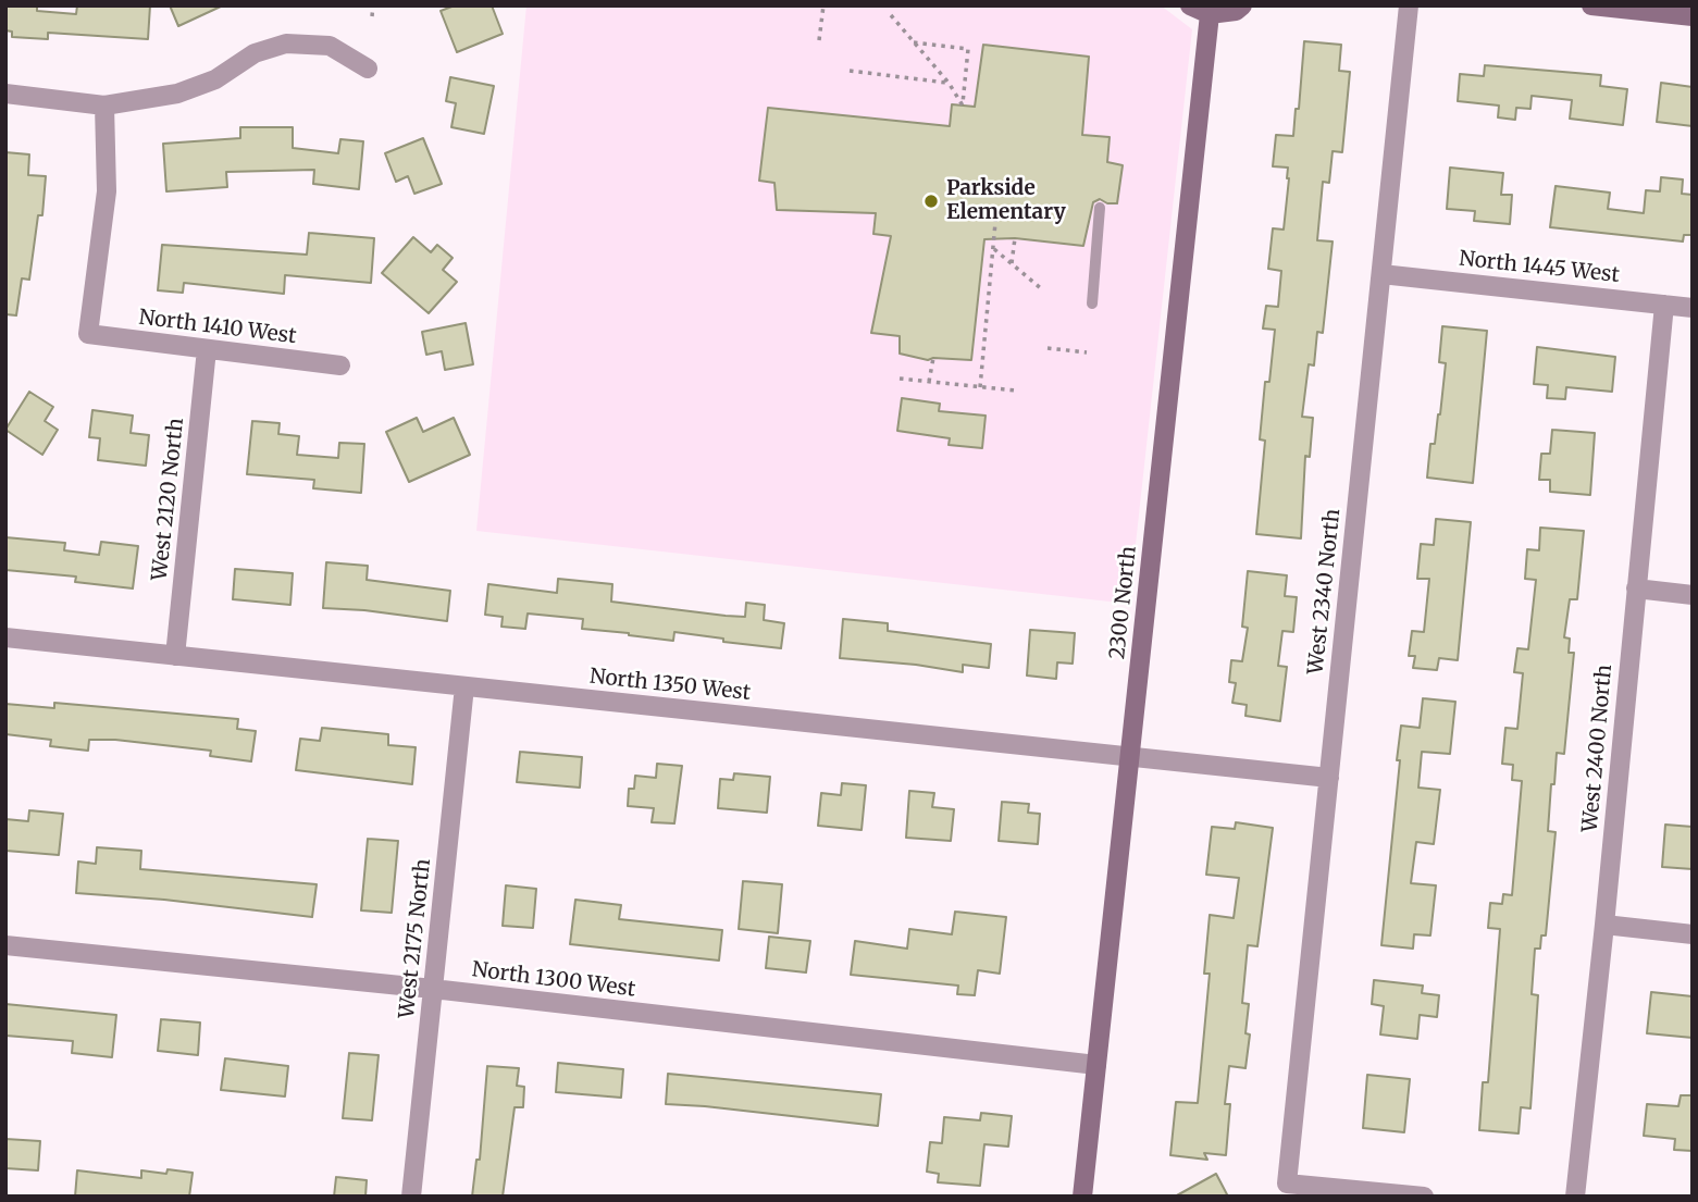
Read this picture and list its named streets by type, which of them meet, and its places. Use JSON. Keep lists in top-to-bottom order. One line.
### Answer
{"streets":{"street":["North 1445 West","North 1410 West","West 2120 North","West 2340 North","2300 North","North 1350 West","West 2400 North","West 2175 North","North 1300 West"]},"crossings":[["North 1445 West","West 2340 North"],["North 1445 West","West 2400 North"],["North 1410 West","West 2120 North"],["West 2120 North","North 1350 West"],["West 2340 North","North 1350 West"],["2300 North","North 1350 West"],["2300 North","North 1300 West"],["North 1350 West","West 2175 North"],["West 2175 North","North 1300 West"]],"places":["Parkside Elementary"]}
